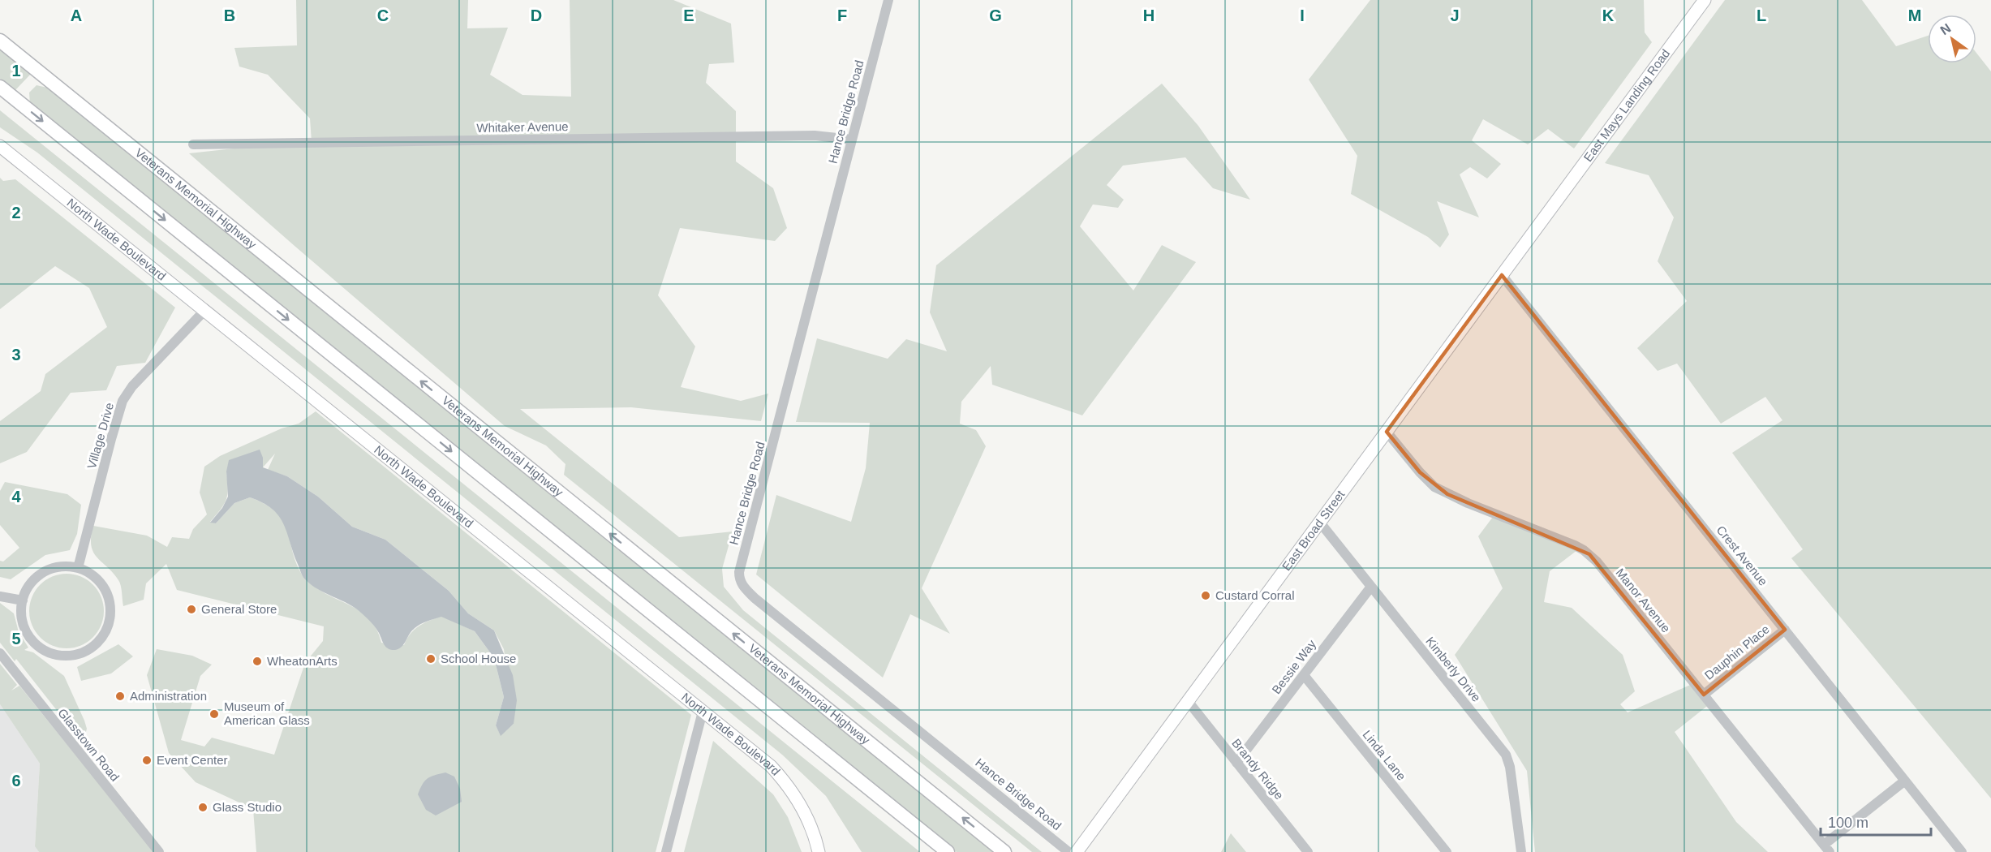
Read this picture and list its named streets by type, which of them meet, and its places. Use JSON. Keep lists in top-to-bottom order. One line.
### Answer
{"streets":{"highway":["Veterans Memorial Highway"],"main road":["East Mays Landing Road","North Wade Boulevard","East Broad Street"],"street":["Hance Bridge Road","Whitaker Avenue","Village Drive","Crest Avenue","Manor Avenue","Dauphin Place","Bessie Way","Kimberly Drive","Glasstown Road","Linda Lane","Brandy Ridge"]},"crossings":[["East Mays Landing Road","East Broad Street"],["Hance Bridge Road","Whitaker Avenue"],["North Wade Boulevard","Village Drive"],["East Broad Street","Crest Avenue"],["East Broad Street","Manor Avenue"],["East Broad Street","Kimberly Drive"],["East Broad Street","Brandy Ridge"],["Crest Avenue","Dauphin Place"],["Manor Avenue","Dauphin Place"],["Bessie Way","Kimberly Drive"],["Bessie Way","Linda Lane"],["Bessie Way","Brandy Ridge"]],"places":["Custard Corral","General Store","School House","WheatonArts","Administration","Museum of American Glass","Event Center","Glass Studio"],"scale_bar":"100 m","north":"top left","grid":{"columns":["A","B","C","D","E","F","G","H","I","J","K","L","M"],"rows":["1","2","3","4","5","6"]}}
